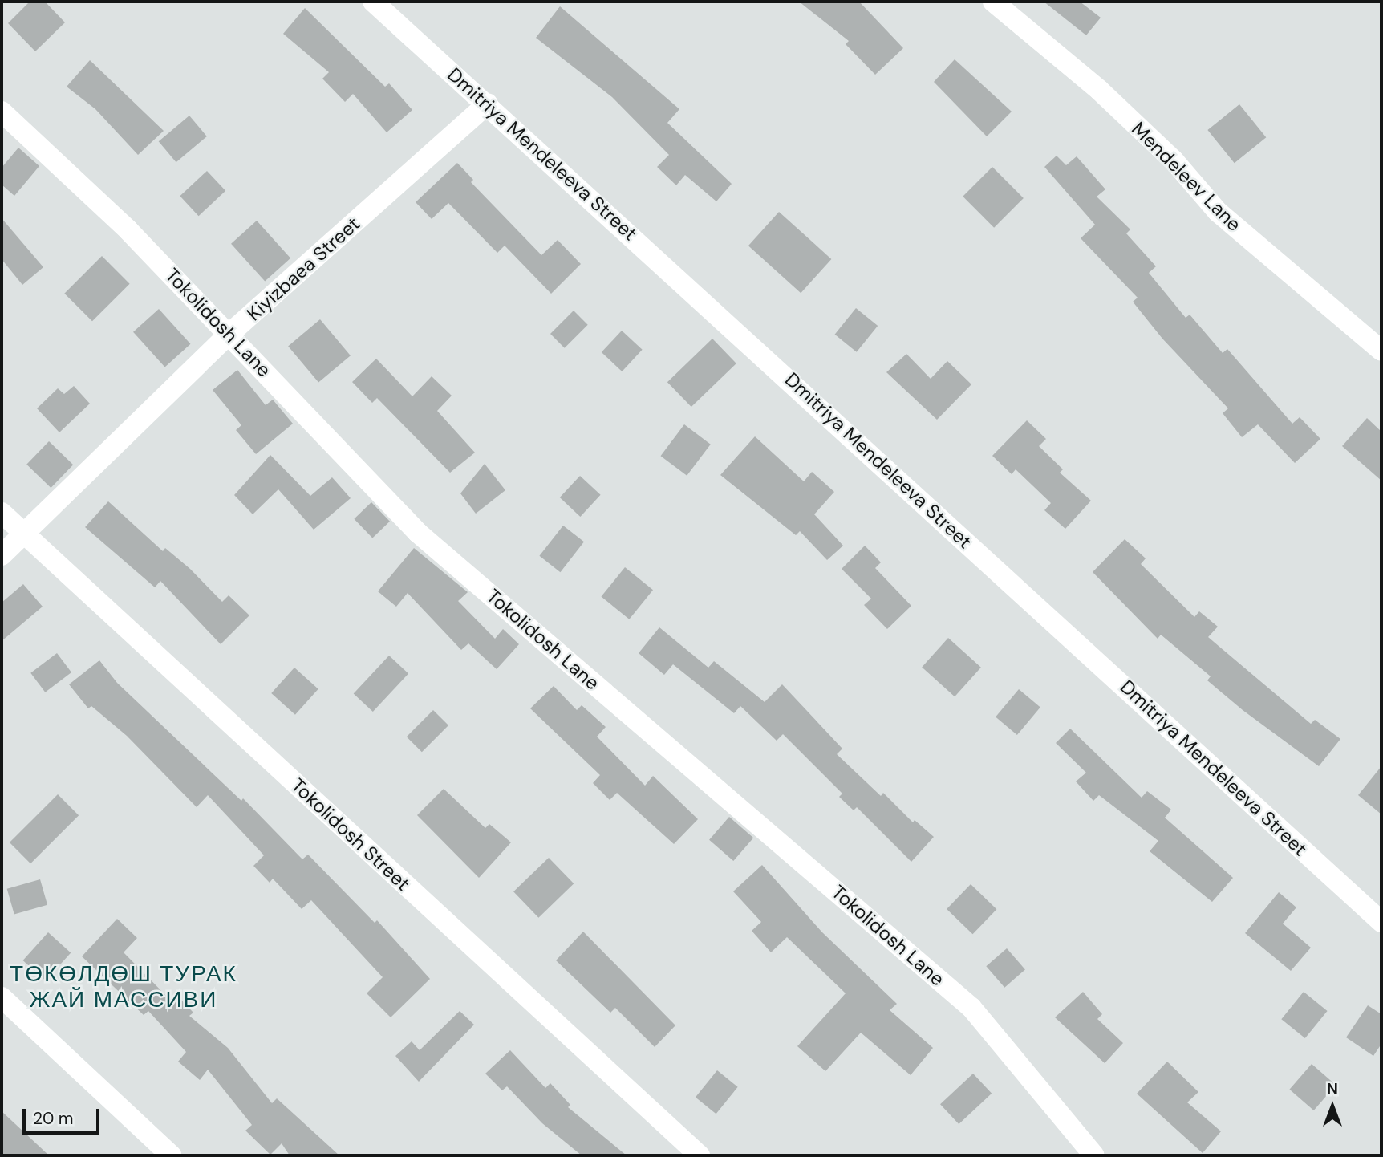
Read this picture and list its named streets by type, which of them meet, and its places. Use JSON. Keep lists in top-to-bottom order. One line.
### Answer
{"streets":{"street":["Dmitriya Mendeleeva Street","Mendeleev Lane","Kiyizbaea Street","Tokolidosh Lane","Tokolidosh Street"]},"crossings":[["Dmitriya Mendeleeva Street","Kiyizbaea Street"],["Kiyizbaea Street","Tokolidosh Lane"],["Kiyizbaea Street","Tokolidosh Street"]],"districts":["ТӨКӨЛДӨШ ТУРАК ЖАЙ МАССИВИ"],"scale_bar":"20 m","north":"top"}
